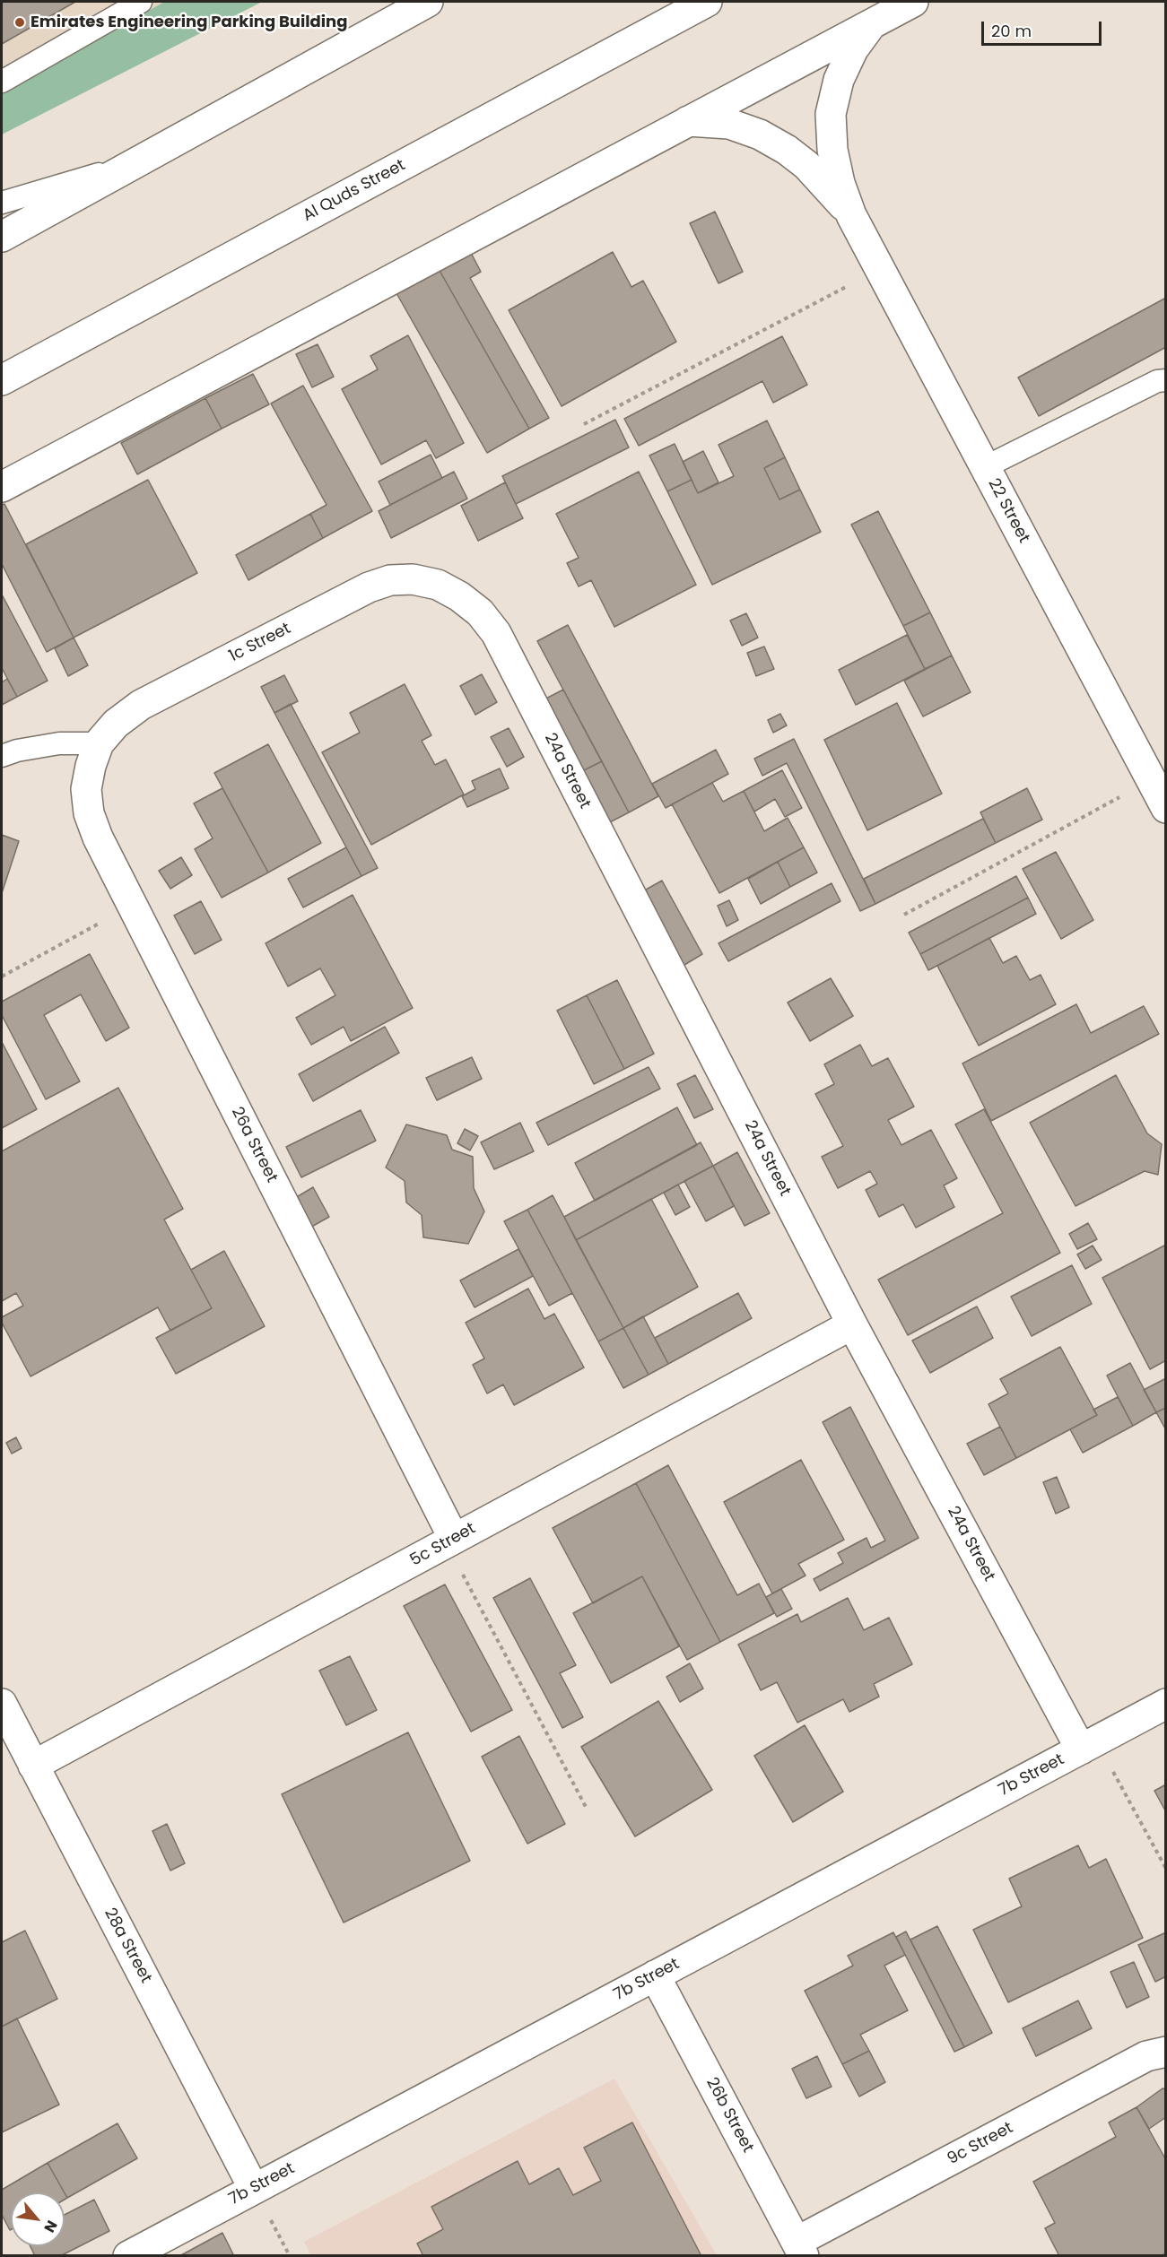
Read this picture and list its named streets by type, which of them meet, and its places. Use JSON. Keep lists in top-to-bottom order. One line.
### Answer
{"streets":{"street":["Al Quds Street","22 Street","1c Street","24a Street","26a Street","5c Street","7b Street","28a Street","26b Street","9c Street"]},"crossings":[["1c Street","24a Street"],["1c Street","26a Street"],["24a Street","5c Street"],["24a Street","7b Street"],["26a Street","5c Street"],["5c Street","28a Street"],["7b Street","28a Street"],["7b Street","26b Street"],["26b Street","9c Street"]],"places":["Emirates Engineering Parking Building"],"scale_bar":"20 m","north":"bottom right"}
